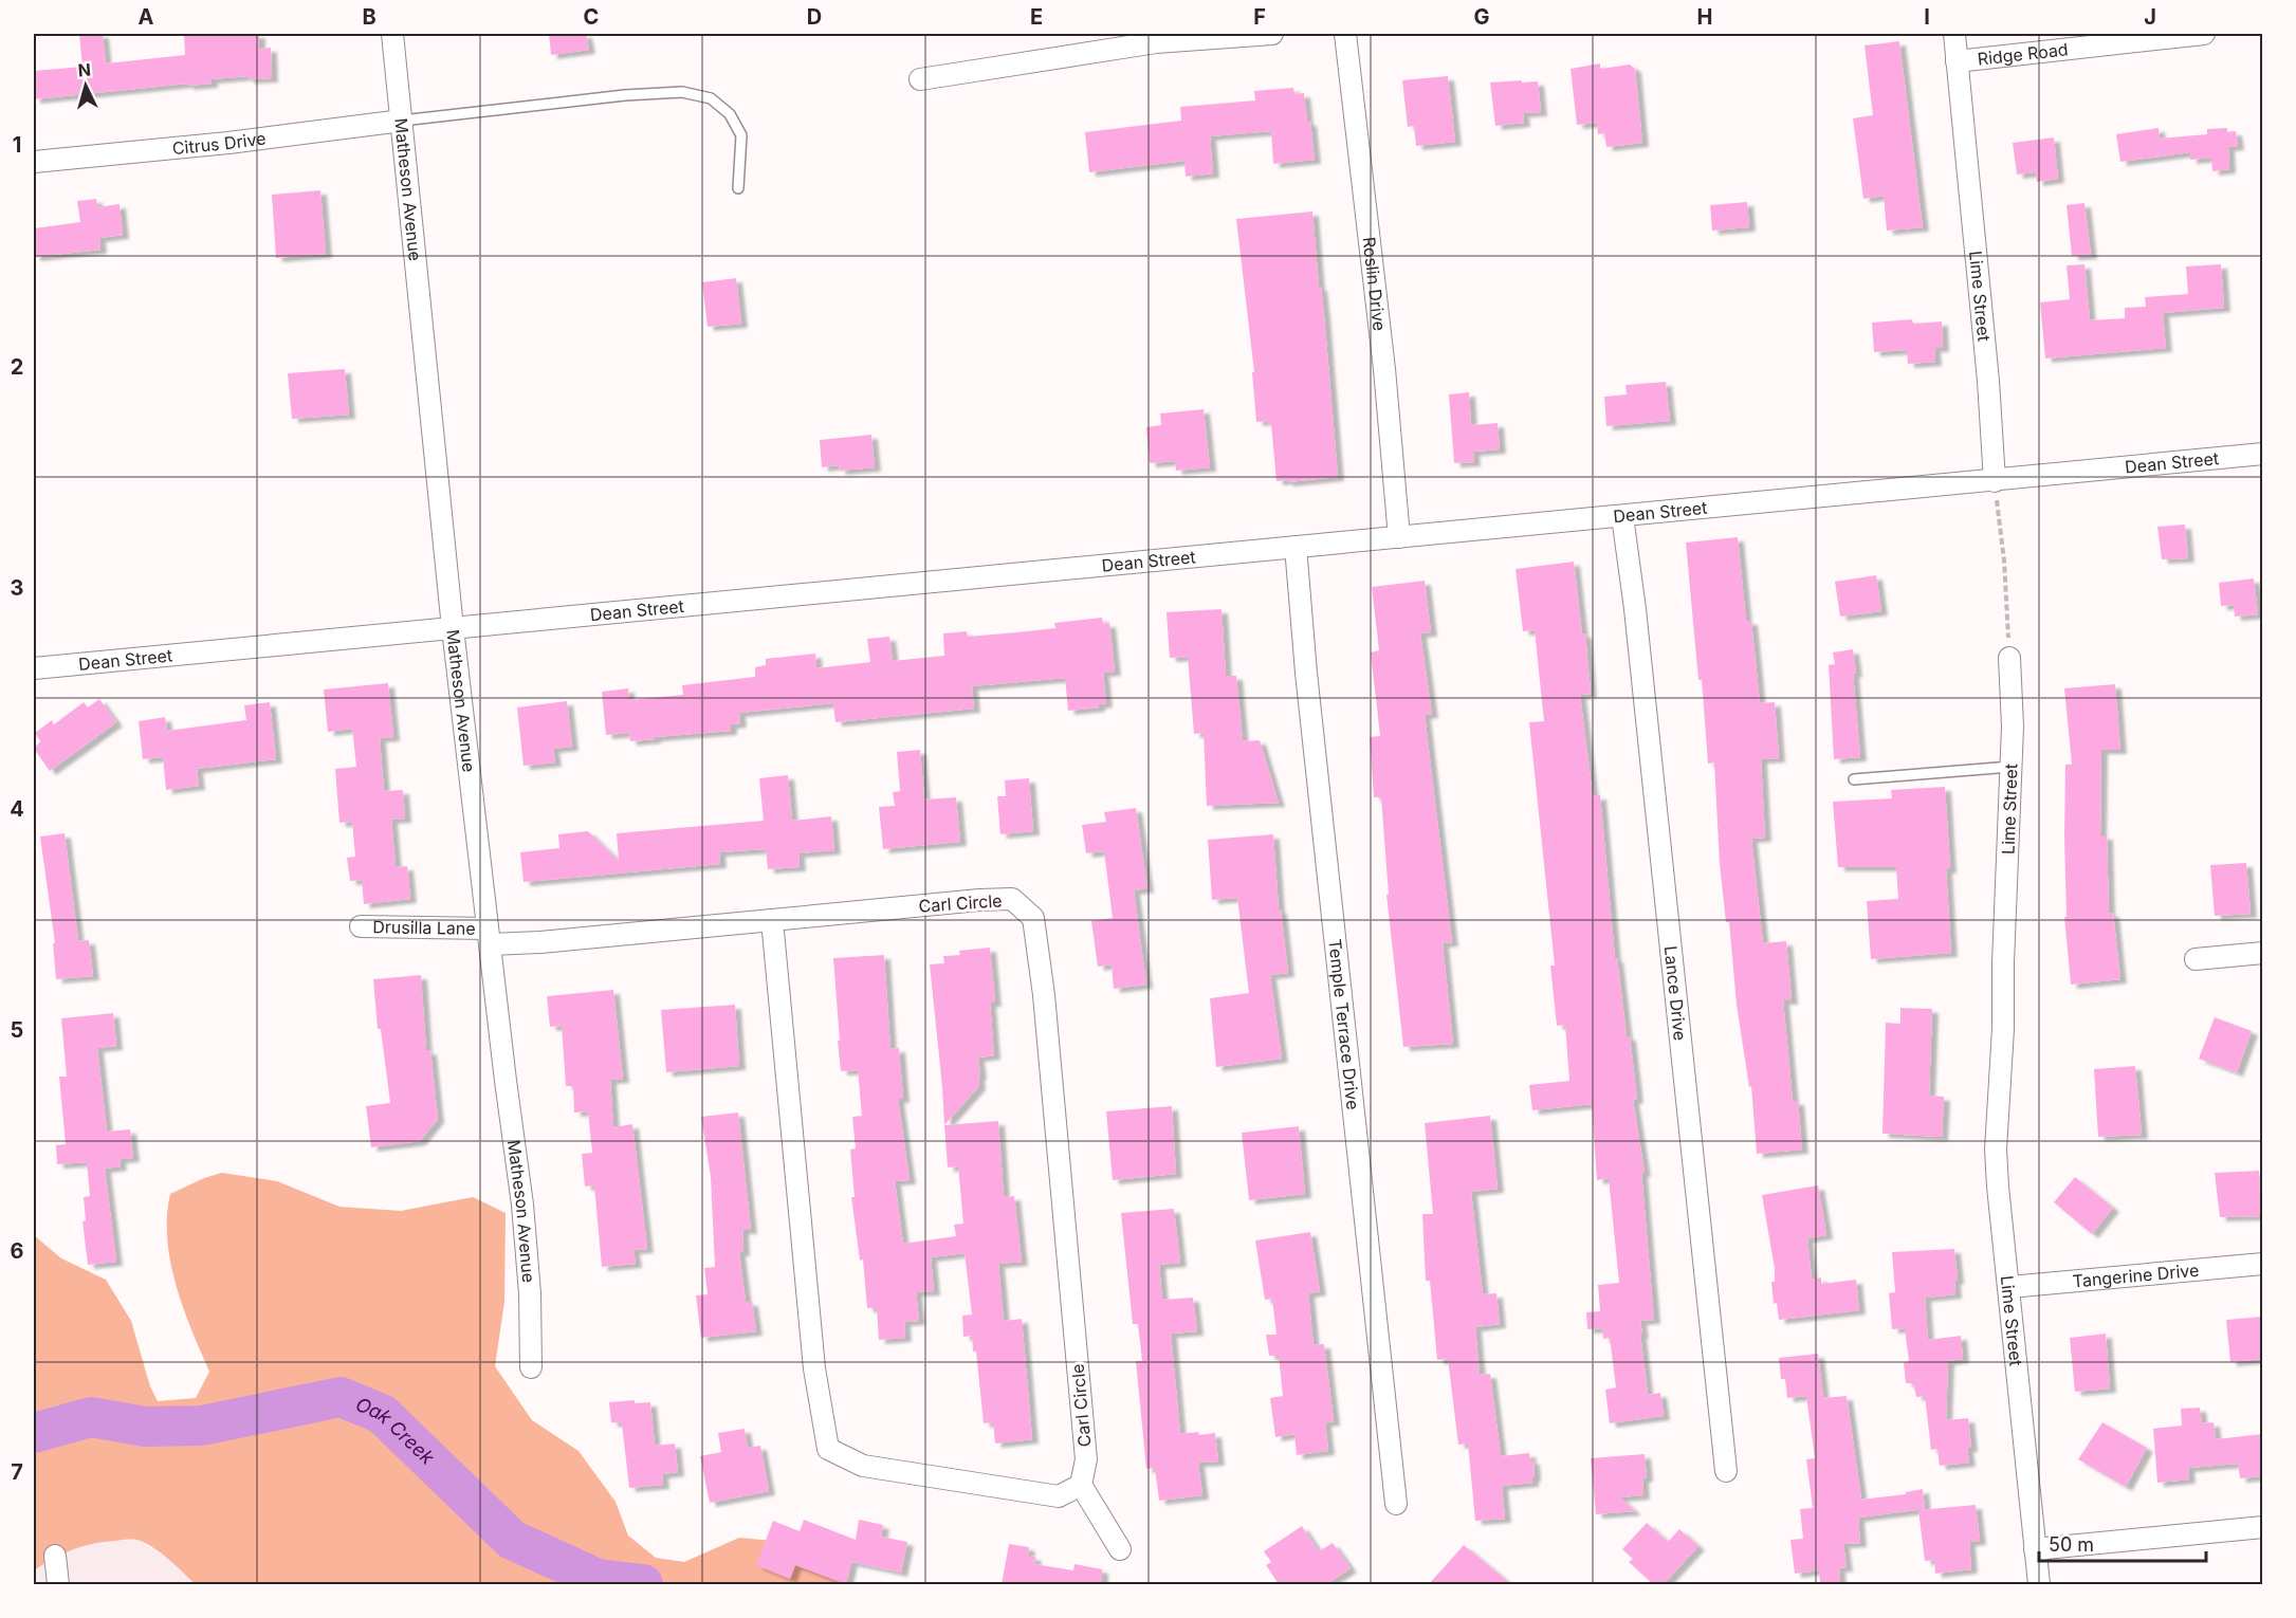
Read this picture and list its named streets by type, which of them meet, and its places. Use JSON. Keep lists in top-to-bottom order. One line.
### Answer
{"streets":{"street":["Ridge Road","Citrus Drive","Matheson Avenue","Roslin Drive","Lime Street","Dean Street","Carl Circle","Drusilla Lane","Lance Drive","Temple Terrace Drive","Tangerine Drive"]},"crossings":[["Ridge Road","Lime Street"],["Citrus Drive","Matheson Avenue"],["Matheson Avenue","Dean Street"],["Matheson Avenue","Carl Circle"],["Matheson Avenue","Drusilla Lane"],["Roslin Drive","Dean Street"],["Lime Street","Dean Street"],["Lime Street","Tangerine Drive"],["Dean Street","Lance Drive"],["Dean Street","Temple Terrace Drive"],["Carl Circle","Drusilla Lane"]],"water":["Oak Creek"],"scale_bar":"50 m","north":"top","grid":{"columns":["A","B","C","D","E","F","G","H","I","J"],"rows":["1","2","3","4","5","6","7"]}}
